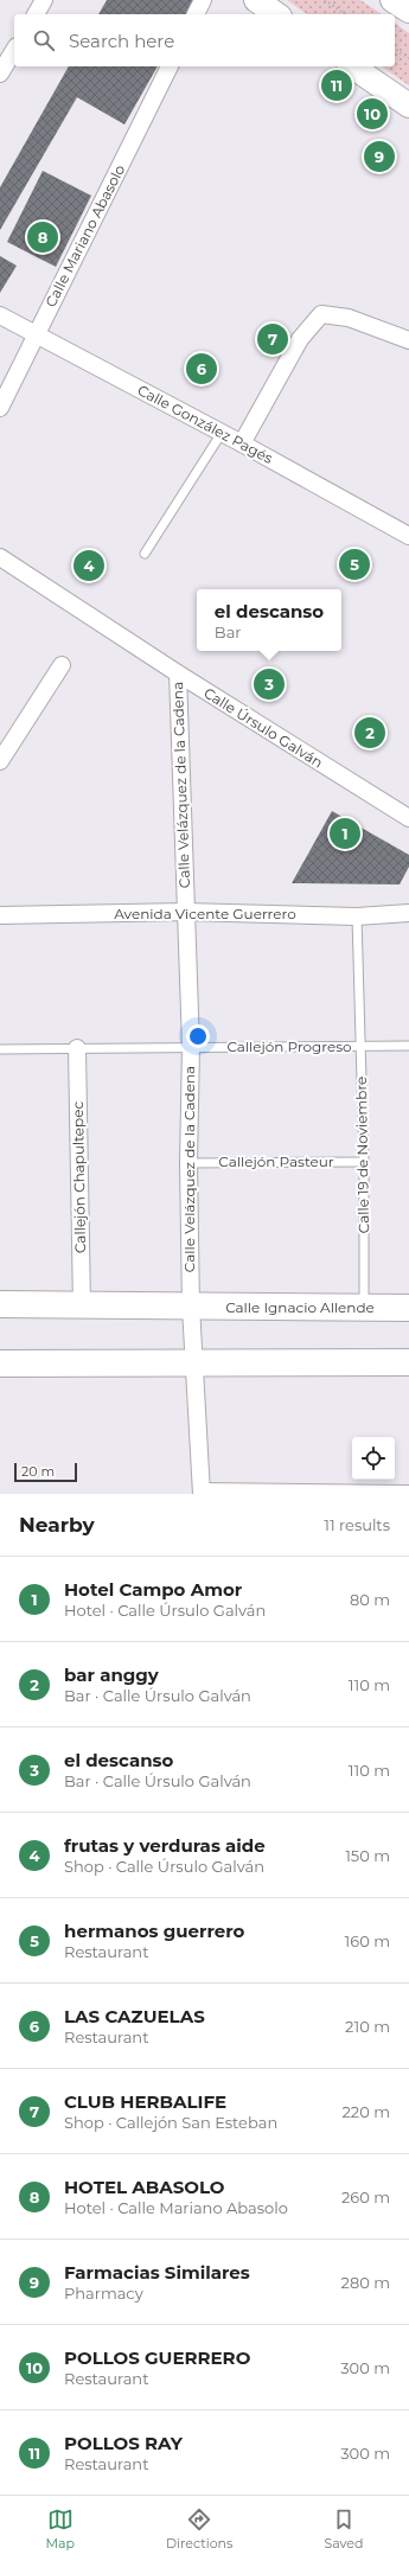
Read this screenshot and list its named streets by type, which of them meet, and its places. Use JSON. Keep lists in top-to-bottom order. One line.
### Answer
{"streets":{"main road":["Calle Ignacio Allende"],"street":["Calle Mariano Abasolo","Calle González Pagés","Calle Úrsulo Galván","Calle Velázquez de la Cadena","Avenida Vicente Guerrero","Callejón Chapultepec"],"lane":["Callejón Progreso","Calle 19 de Noviembre","Callejón Pasteur"]},"crossings":[["Calle Mariano Abasolo","Calle González Pagés"],["Calle Úrsulo Galván","Calle Velázquez de la Cadena"],["Calle Velázquez de la Cadena","Avenida Vicente Guerrero"],["Calle Velázquez de la Cadena","Callejón Progreso"],["Calle Velázquez de la Cadena","Callejón Pasteur"],["Calle Velázquez de la Cadena","Calle Ignacio Allende"],["Avenida Vicente Guerrero","Calle 19 de Noviembre"],["Callejón Progreso","Calle 19 de Noviembre"],["Callejón Progreso","Callejón Chapultepec"],["Calle 19 de Noviembre","Callejón Pasteur"],["Calle 19 de Noviembre","Calle Ignacio Allende"],["Callejón Chapultepec","Calle Ignacio Allende"]],"scale_bar":"20 m","page":{"search":"Search here","pins":["11","10","9","8","7","6","5","4","3","2","1"],"popup":["el descanso","Bar"],"scale":"20 m","heading":["Nearby","11 results"],"list":[{"mark":"1","name":"Hotel Campo Amor","note":"Hotel · Calle Úrsulo Galván","value":"80 m"},{"mark":"2","name":"bar anggy","note":"Bar · Calle Úrsulo Galván","value":"110 m"},{"mark":"3","name":"el descanso","note":"Bar · Calle Úrsulo Galván","value":"110 m"},{"mark":"4","name":"frutas y verduras aide","note":"Shop · Calle Úrsulo Galván","value":"150 m"},{"mark":"5","name":"hermanos guerrero","note":"Restaurant","value":"160 m"},{"mark":"6","name":"LAS CAZUELAS","note":"Restaurant","value":"210 m"},{"mark":"7","name":"CLUB HERBALIFE","note":"Shop · Callejón San Esteban","value":"220 m"},{"mark":"8","name":"HOTEL ABASOLO","note":"Hotel · Calle Mariano Abasolo","value":"260 m"},{"mark":"9","name":"Farmacias Similares","note":"Pharmacy","value":"280 m"},{"mark":"10","name":"POLLOS GUERRERO","note":"Restaurant","value":"300 m"},{"mark":"11","name":"POLLOS RAY","note":"Restaurant","value":"300 m"}],"nav":["Map","Directions","Saved"]}}
